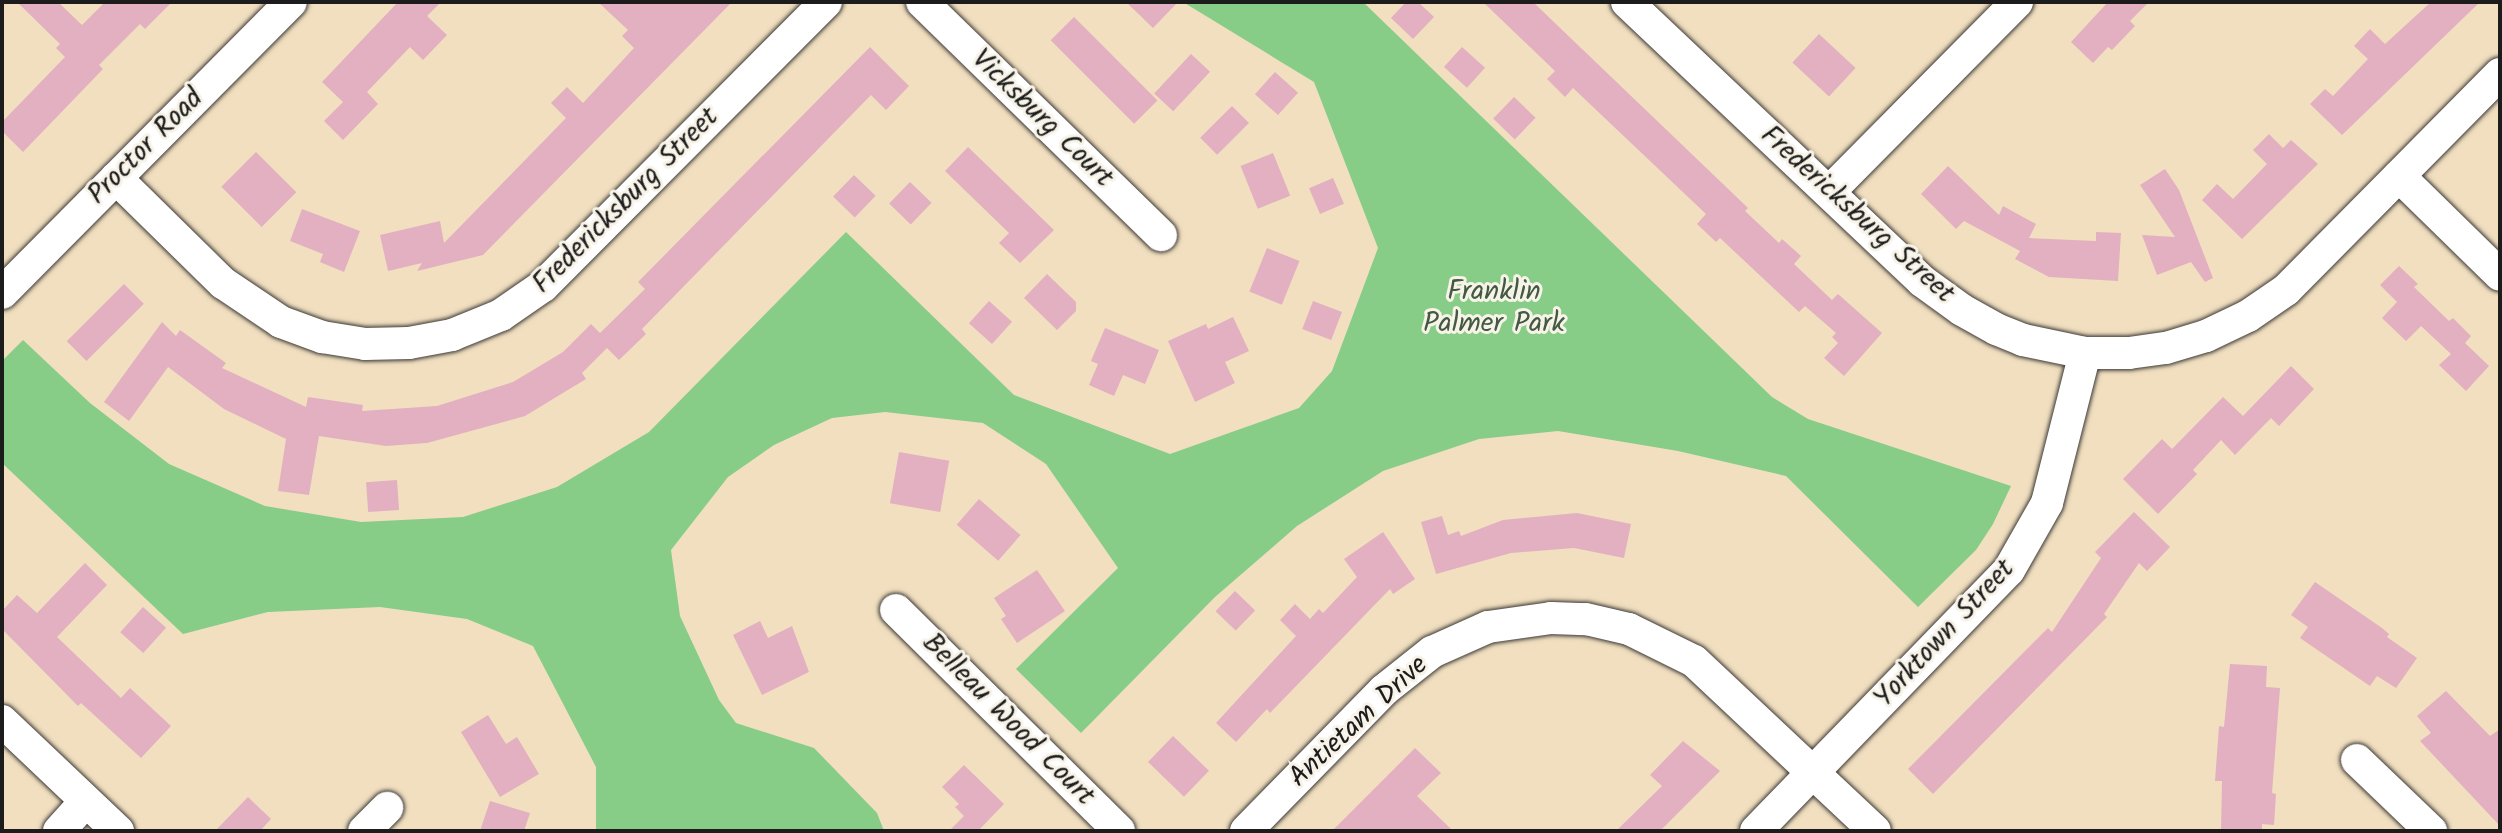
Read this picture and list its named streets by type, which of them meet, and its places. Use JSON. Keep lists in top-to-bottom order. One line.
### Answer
{"streets":{"street":["Vicksburg Court","Proctor Road","Fredericksburg Street","Yorktown Street","Belleau Wood Court","Antietam Drive"]},"crossings":[["Proctor Road","Fredericksburg Street"],["Fredericksburg Street","Yorktown Street"],["Yorktown Street","Antietam Drive"]],"parks":["Franklin Palmer Park"]}
